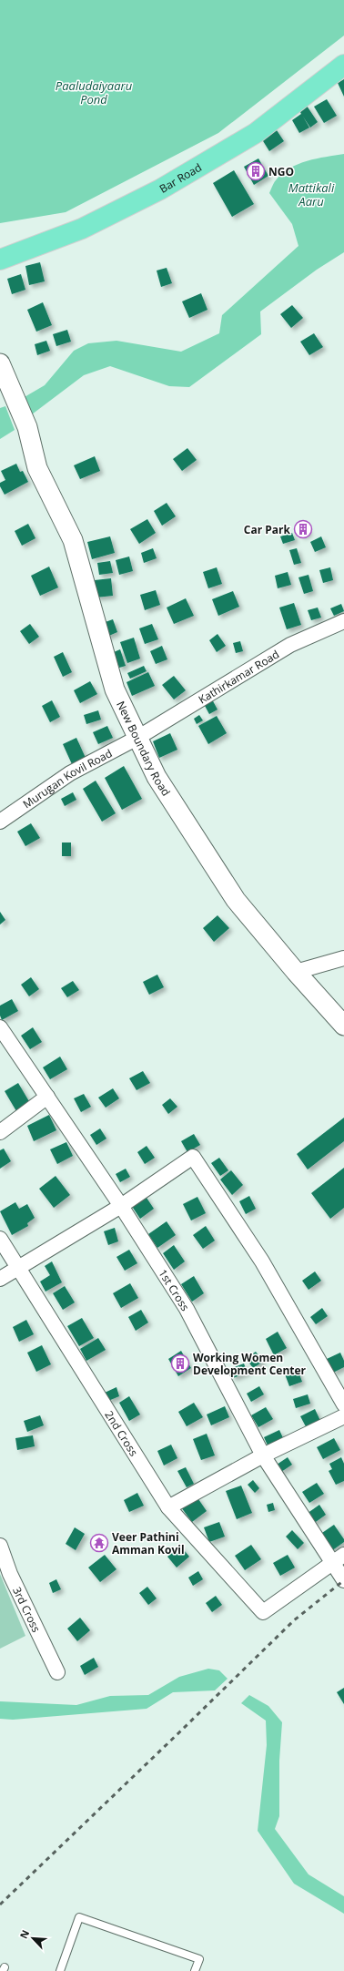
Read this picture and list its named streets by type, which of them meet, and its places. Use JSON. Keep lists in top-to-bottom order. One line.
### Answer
{"streets":{"main road":["Bar Road"],"street":["Kathirkamar Road","New Boundary Road","Murugan Kovil Road","1st Cross","2nd Cross","3rd Cross"]},"crossings":[["Kathirkamar Road","New Boundary Road"],["Kathirkamar Road","Murugan Kovil Road"],["New Boundary Road","Murugan Kovil Road"],["1st Cross","2nd Cross"]],"water":["Paaludaiyaaru Pond","Mattikali Aaru"],"places":{"building":["NGO","Car Park","Working Women Development Center"],"temple":["Veer Pathini Amman Kovil"]},"north":"top left"}
